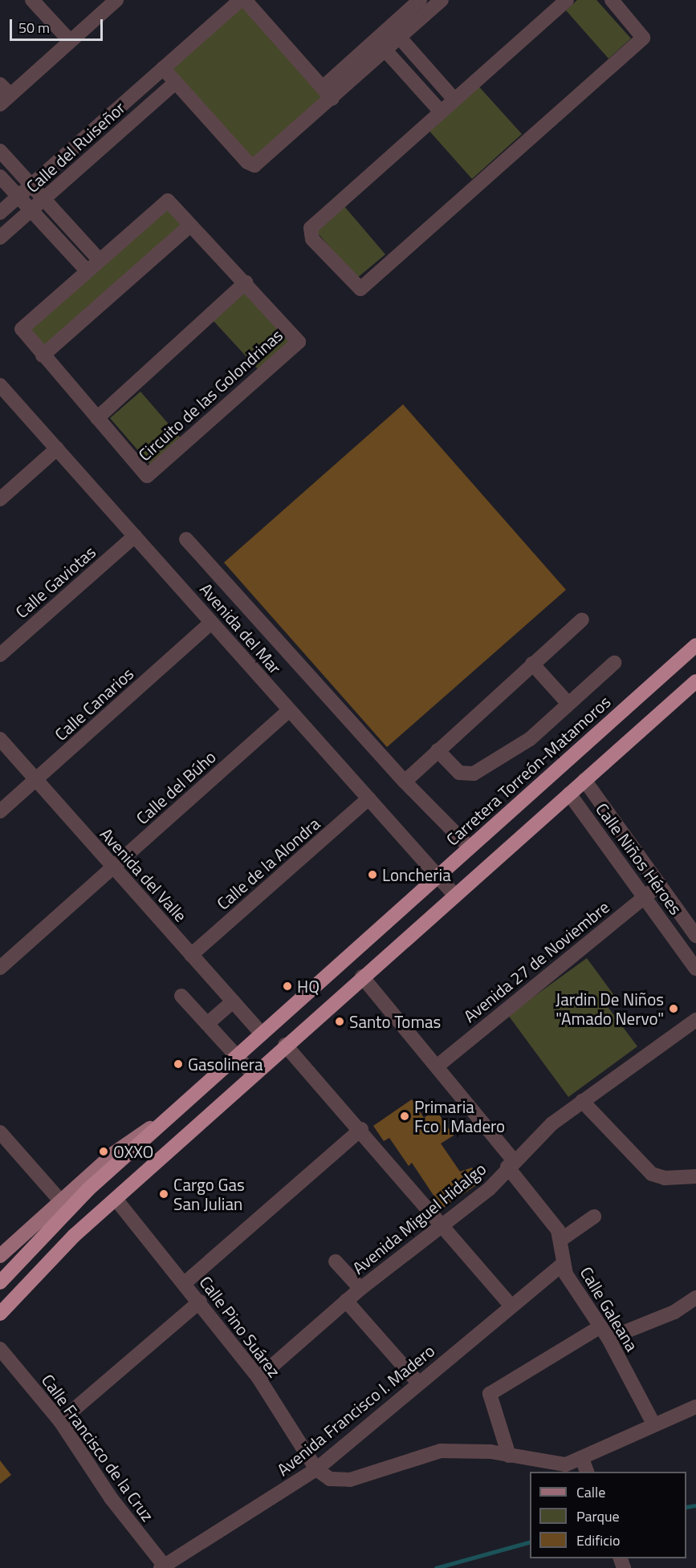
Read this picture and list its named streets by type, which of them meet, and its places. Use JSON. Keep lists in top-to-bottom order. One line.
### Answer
{"streets":{"highway":["Carretera Torreón-Matamoros"],"street":["Calle del Ruiseñor","Circuito de las Golondrinas","Calle Gaviotas","Avenida del Mar","Calle Canarios","Calle del Búho","Calle Niños Héroes","Calle de la Alondra","Avenida del Valle","Avenida 27 de Noviembre","Avenida Miguel Hidalgo","Calle Galeana","Calle Pino Suárez","Avenida Francisco I. Madero","Calle Francisco de la Cruz"]},"crossings":[["Calle Gaviotas","Avenida del Mar"],["Avenida del Mar","Calle Canarios"],["Avenida del Mar","Carretera Torreón-Matamoros"],["Avenida del Mar","Calle del Búho"],["Avenida del Mar","Calle de la Alondra"],["Calle Canarios","Avenida del Valle"],["Carretera Torreón-Matamoros","Avenida del Valle"],["Calle del Búho","Avenida del Valle"],["Calle Niños Héroes","Avenida 27 de Noviembre"],["Calle de la Alondra","Avenida del Valle"],["Avenida Miguel Hidalgo","Calle Pino Suárez"],["Calle Galeana","Avenida Francisco I. Madero"],["Calle Pino Suárez","Avenida Francisco I. Madero"],["Avenida Francisco I. Madero","Calle Francisco de la Cruz"]],"places":["Loncheria","HQ","Jardin De Niños \"Amado Nervo\"","Santo Tomas","Gasolinera","Primaria Fco I Madero","OXXO","Cargo Gas San Julian"],"legend":["Calle","Parque","Edificio"],"scale_bar":"50 m"}
